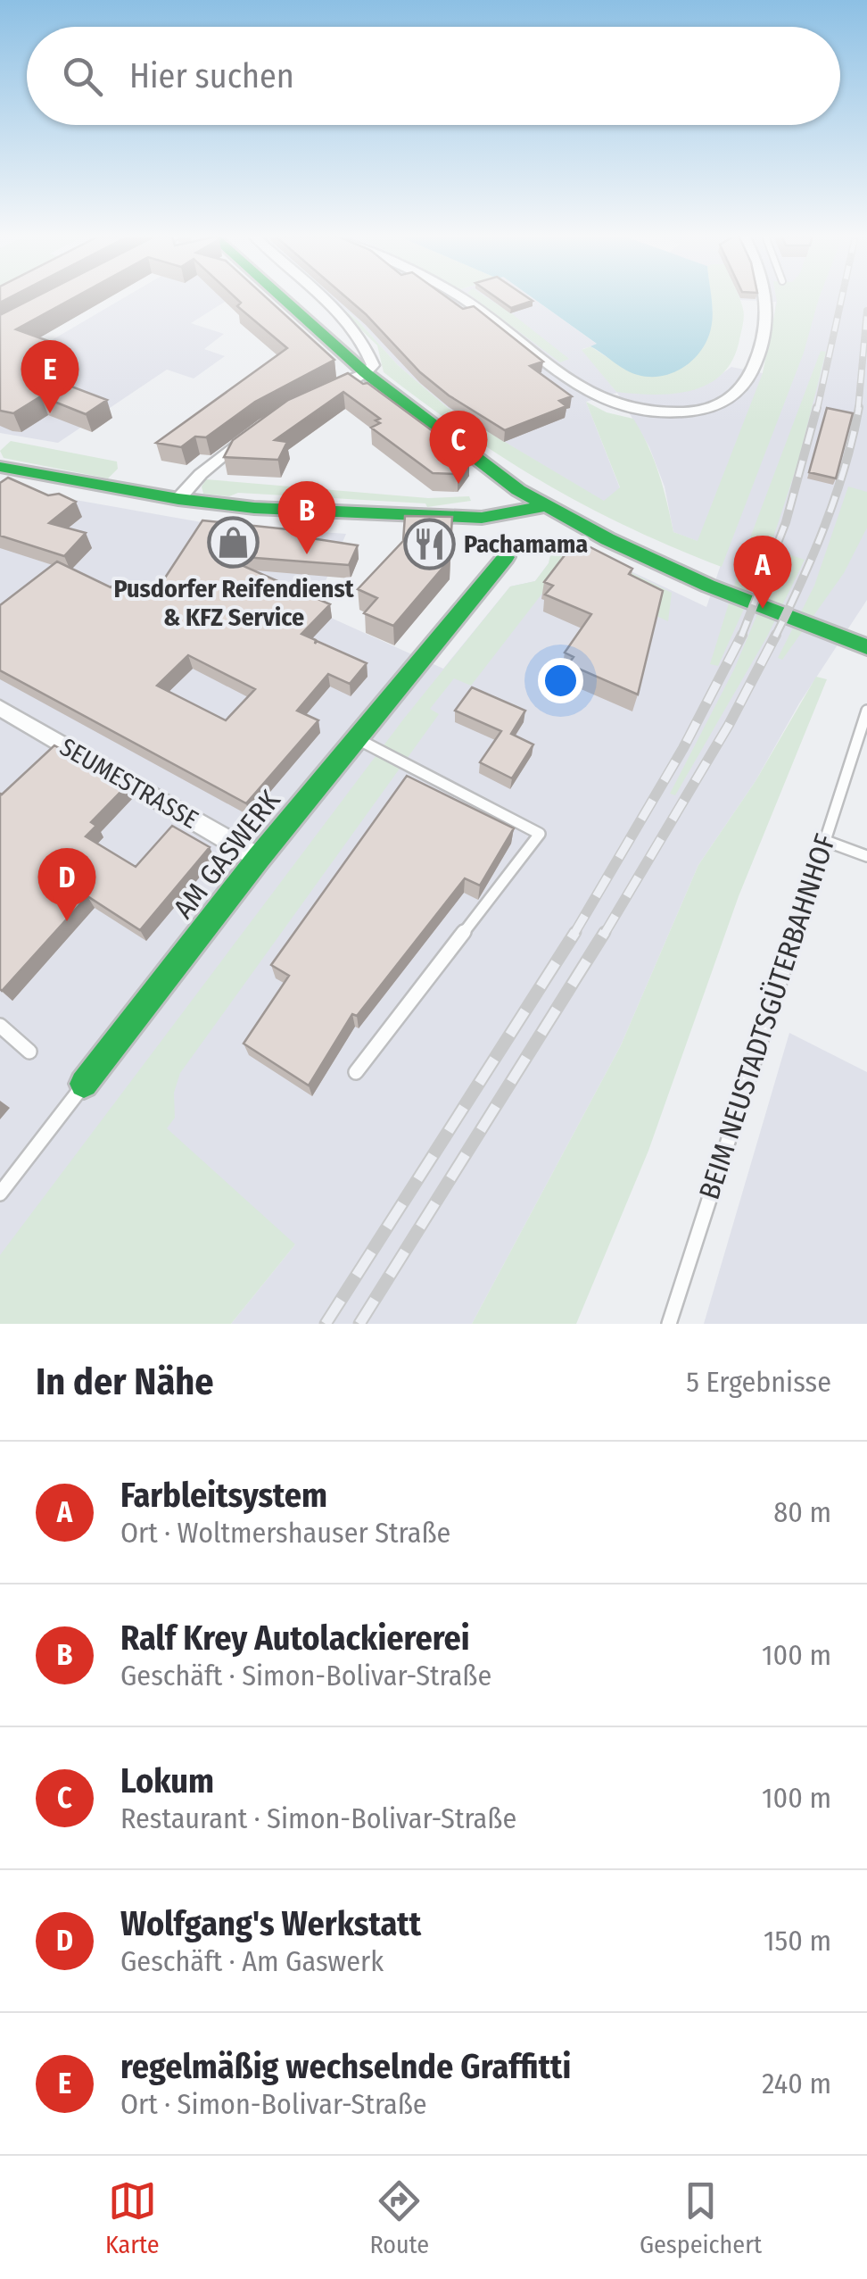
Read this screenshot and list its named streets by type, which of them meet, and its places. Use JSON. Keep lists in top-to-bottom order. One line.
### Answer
{"streets":{"street":["SEUMESTRASSE","AM GASWERK"],"lane":["BEIM NEUSTADTSGÜTERBAHNHOF"]},"crossings":[["SEUMESTRASSE","AM GASWERK"]],"places":{"shop":["Pusdorfer Reifendienst & KFZ Service"],"restaurant":["Pachamama"]},"page":{"search":"Hier suchen","pins":["E","C","B","A","D"],"heading":["In der Nähe","5 Ergebnisse"],"list":[{"mark":"A","name":"Farbleitsystem","note":"Ort · Woltmershauser Straße","value":"80 m"},{"mark":"B","name":"Ralf Krey Autolackiererei","note":"Geschäft · Simon-Bolivar-Straße","value":"100 m"},{"mark":"C","name":"Lokum","note":"Restaurant · Simon-Bolivar-Straße","value":"100 m"},{"mark":"D","name":"Wolfgang's Werkstatt","note":"Geschäft · Am Gaswerk","value":"150 m"},{"mark":"E","name":"regelmäßig wechselnde Graffitti","note":"Ort · Simon-Bolivar-Straße","value":"240 m"}],"nav":["Karte","Route","Gespeichert"]}}
